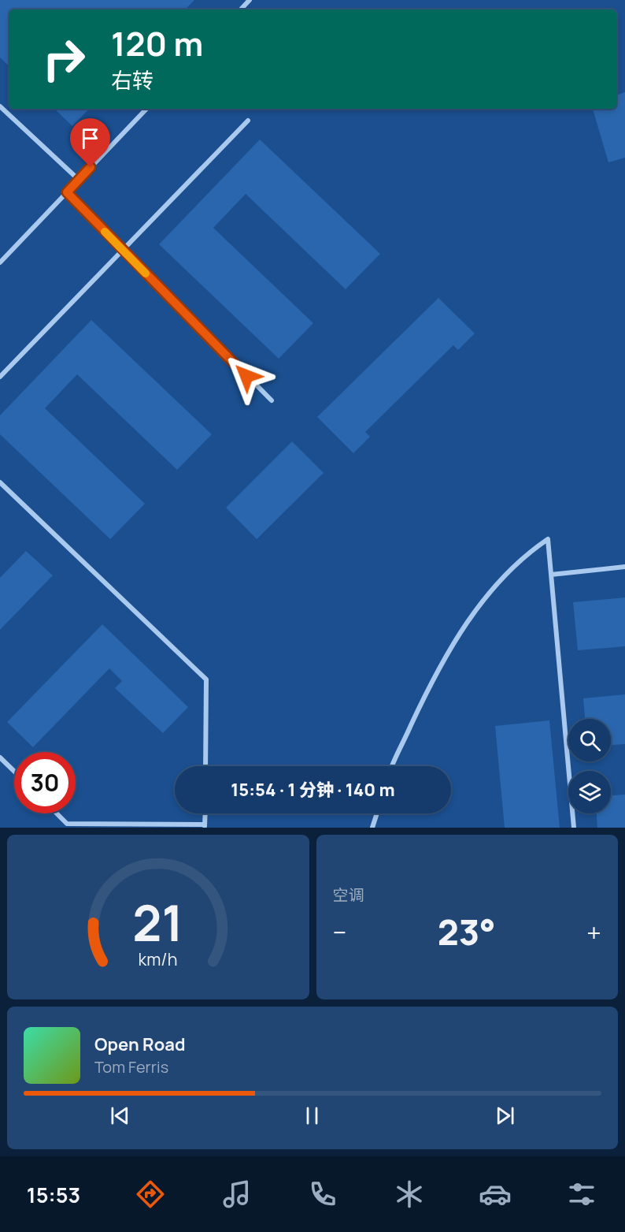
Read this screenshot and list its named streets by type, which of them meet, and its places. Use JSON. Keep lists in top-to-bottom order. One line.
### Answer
{"page":{"turn":["120 m","右转"],"limit":"30","trip":"15:54 · 1 分钟 · 140 m","tile":"空调","heat":["−","23°","+"],"song":["Open Road","Tom Ferris"],"tabs":"15:53","gauge":["21","km/h"]}}
